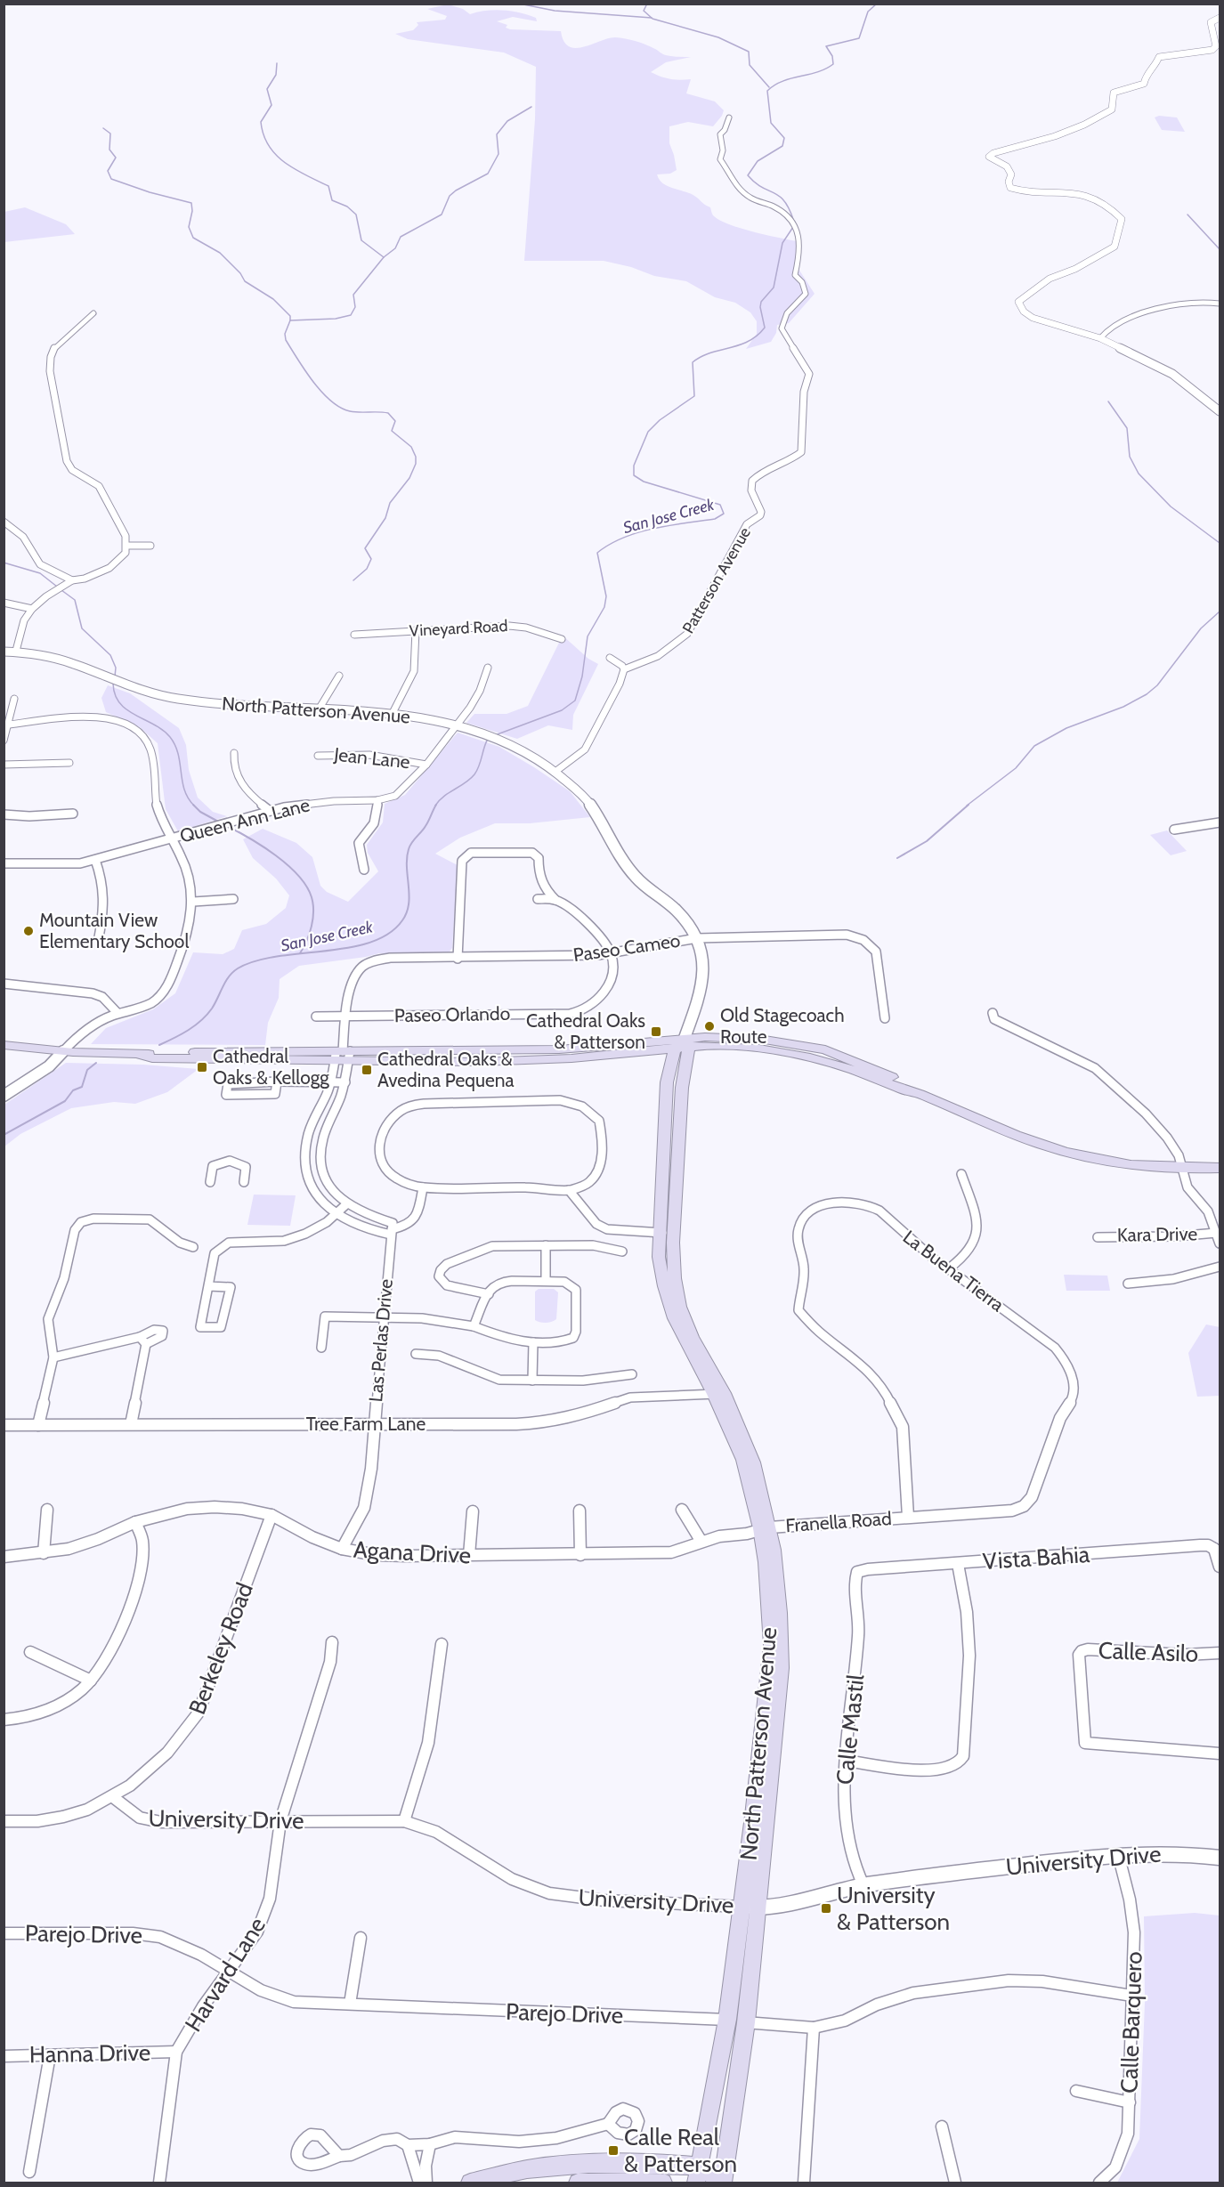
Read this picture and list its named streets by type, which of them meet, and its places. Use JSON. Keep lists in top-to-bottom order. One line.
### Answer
{"streets":{"main road":["North Patterson Avenue"],"street":["Patterson Avenue","Vineyard Road","Jean Lane","Queen Ann Lane","Paseo Cameo","Paseo Orlando","Kara Drive","La Buena Tierra","Las Perlas Drive","Tree Farm Lane","Franella Road","Agana Drive","Vista Bahia","Berkeley Road","Calle Asilo","Calle Mastil","University Drive","Parejo Drive","Harvard Lane","Calle Barquero","Hanna Drive"]},"crossings":[["North Patterson Avenue","Queen Ann Lane"],["North Patterson Avenue","Paseo Cameo"],["North Patterson Avenue","Tree Farm Lane"],["North Patterson Avenue","Franella Road"],["North Patterson Avenue","Agana Drive"],["North Patterson Avenue","University Drive"],["North Patterson Avenue","Parejo Drive"],["Jean Lane","Queen Ann Lane"],["Paseo Cameo","Paseo Orlando"],["La Buena Tierra","Franella Road"],["Las Perlas Drive","Tree Farm Lane"],["Las Perlas Drive","Agana Drive"],["Franella Road","Agana Drive"],["Agana Drive","Berkeley Road"],["Vista Bahia","Calle Mastil"],["Berkeley Road","University Drive"],["Calle Mastil","University Drive"],["University Drive","Harvard Lane"],["University Drive","Calle Barquero"],["Parejo Drive","Harvard Lane"],["Parejo Drive","Calle Barquero"],["Harvard Lane","Hanna Drive"]],"water":["San Jose Creek"],"places":{"other":["Mountain View Elementary School","Old Stagecoach Route"],"transit":["Cathedral Oaks & Patterson","Cathedral Oaks & Kellogg","Cathedral Oaks & Avedina Pequena","University & Patterson","Calle Real & Patterson"]}}
